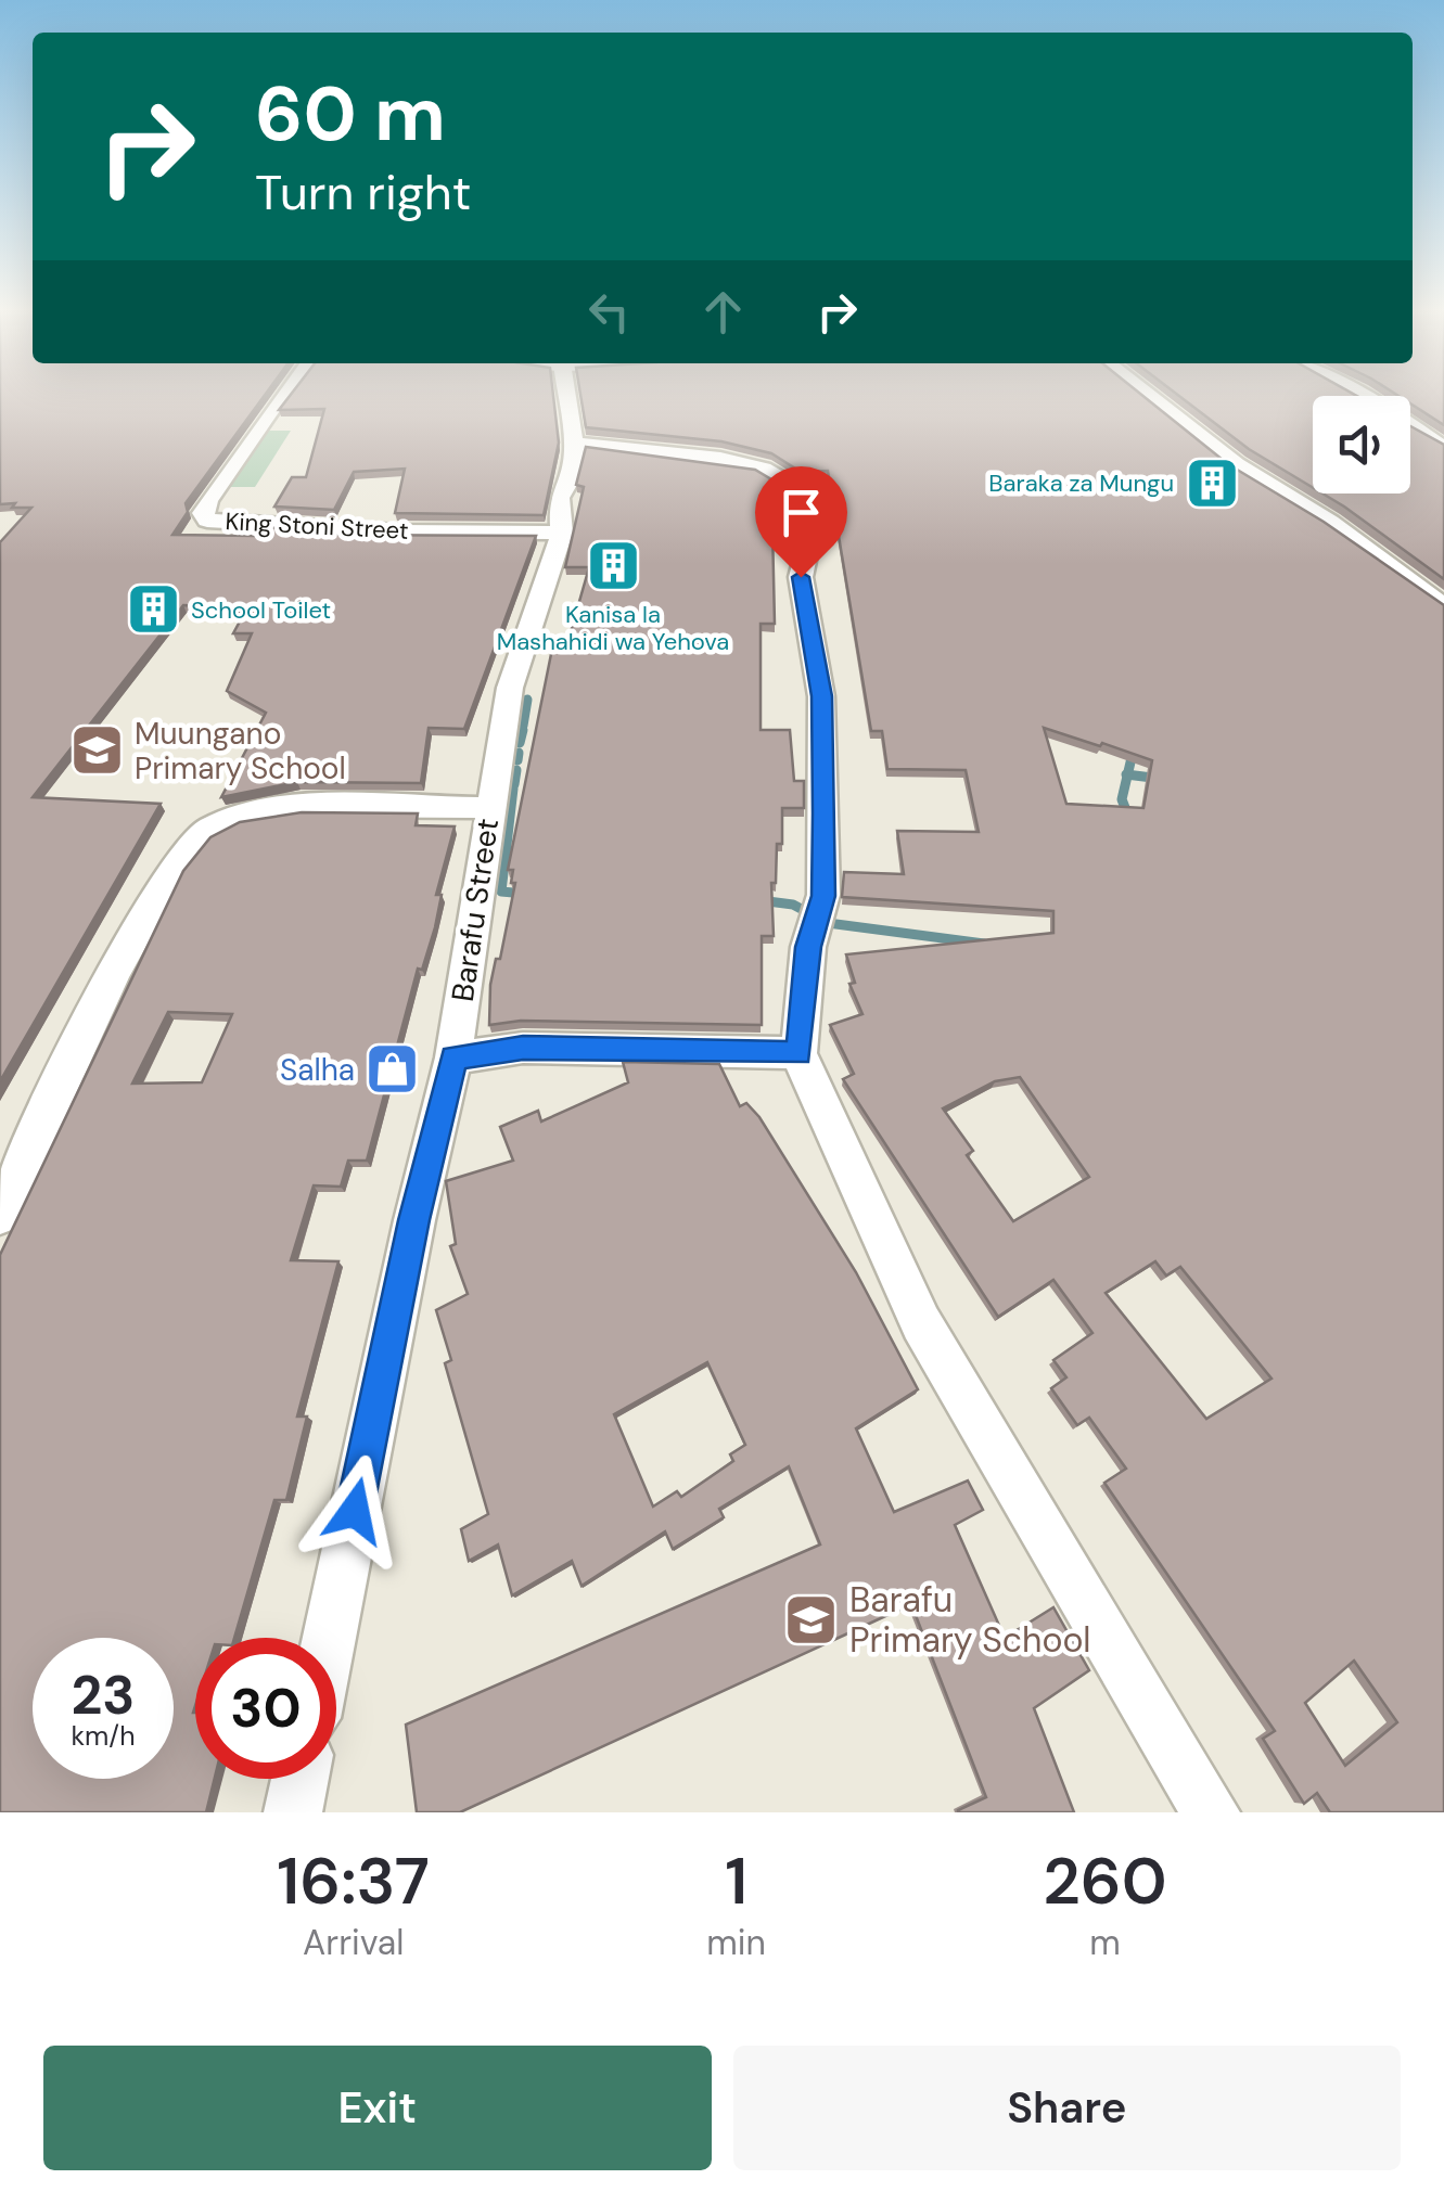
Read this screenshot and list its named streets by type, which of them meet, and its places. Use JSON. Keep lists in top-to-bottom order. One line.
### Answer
{"streets":{"street":["King Stoni Street","Barafu Street"]},"crossings":[["King Stoni Street","Barafu Street"]],"places":{"building":["Baraka za Mungu","Kanisa la Mashahidi wa Yehova","School Toilet"],"school or university":["Muungano Primary School","Barafu Primary School"],"shop":["Salha"]},"page":{"turn":["60 m","Turn right"],"speed":"23 km/h","limit":"30","eta":["16:37","Arrival","1","min","260","m"],"buttons":["Exit","Share"]}}
